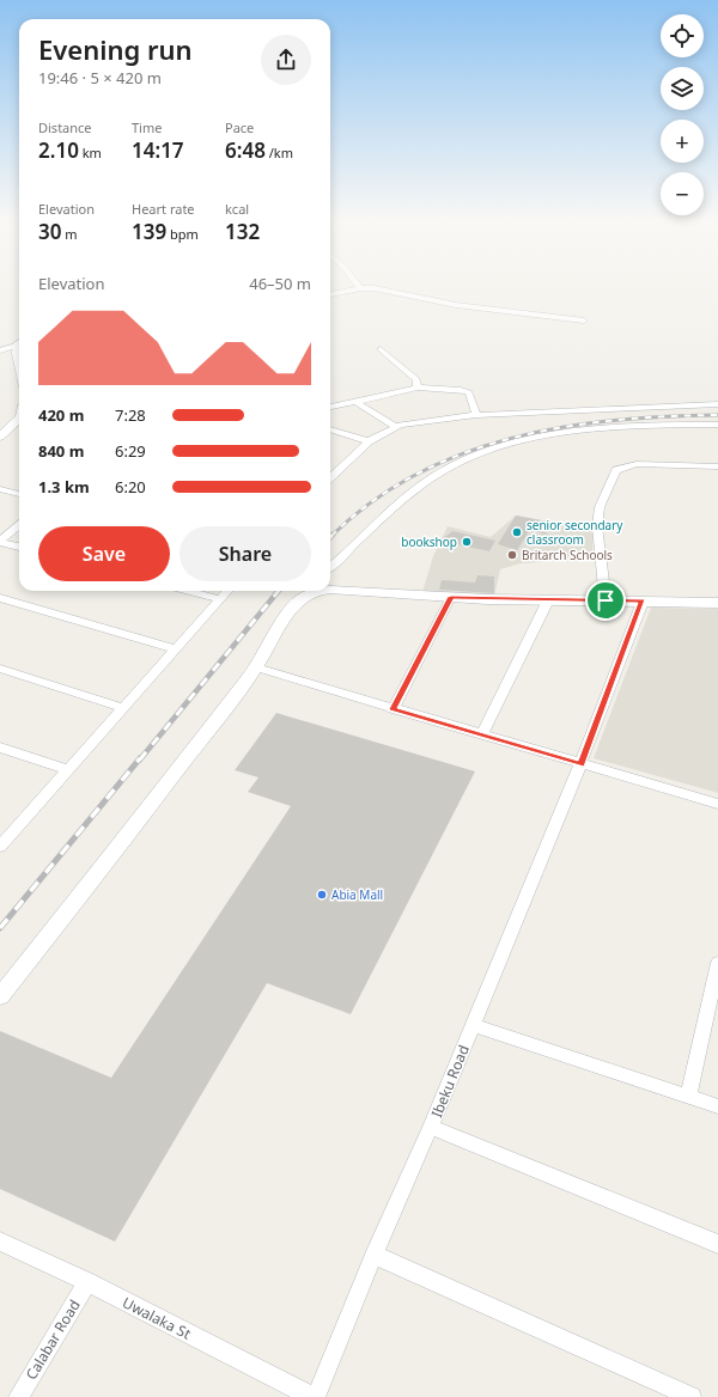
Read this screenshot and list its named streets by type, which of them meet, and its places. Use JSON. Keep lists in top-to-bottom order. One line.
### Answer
{"streets":{"street":["Ibeku Road","Uwalaka St","Calabar Road"]},"crossings":[["Ibeku Road","Uwalaka St"],["Uwalaka St","Calabar Road"]],"places":["senior secondary classroom","bookshop","Britarch Schools","Abia Mall"],"page":{"map_buttons":["+","−"],"heading":["Evening run","19:46 · 5 × 420 m"],"stats":[["Distance","2.10 km"],["Time","14:17"],["Pace","6:48 /km"],["Elevation","30 m"],["Heart rate","139 bpm"],["kcal","132"]],"chart":["Elevation","46–50 m"],"list":[{"name":"420 m","note":"7:28"},{"name":"840 m","note":"6:29"},{"name":"1.3 km","note":"6:20"}],"buttons":["Save","Share"]}}
